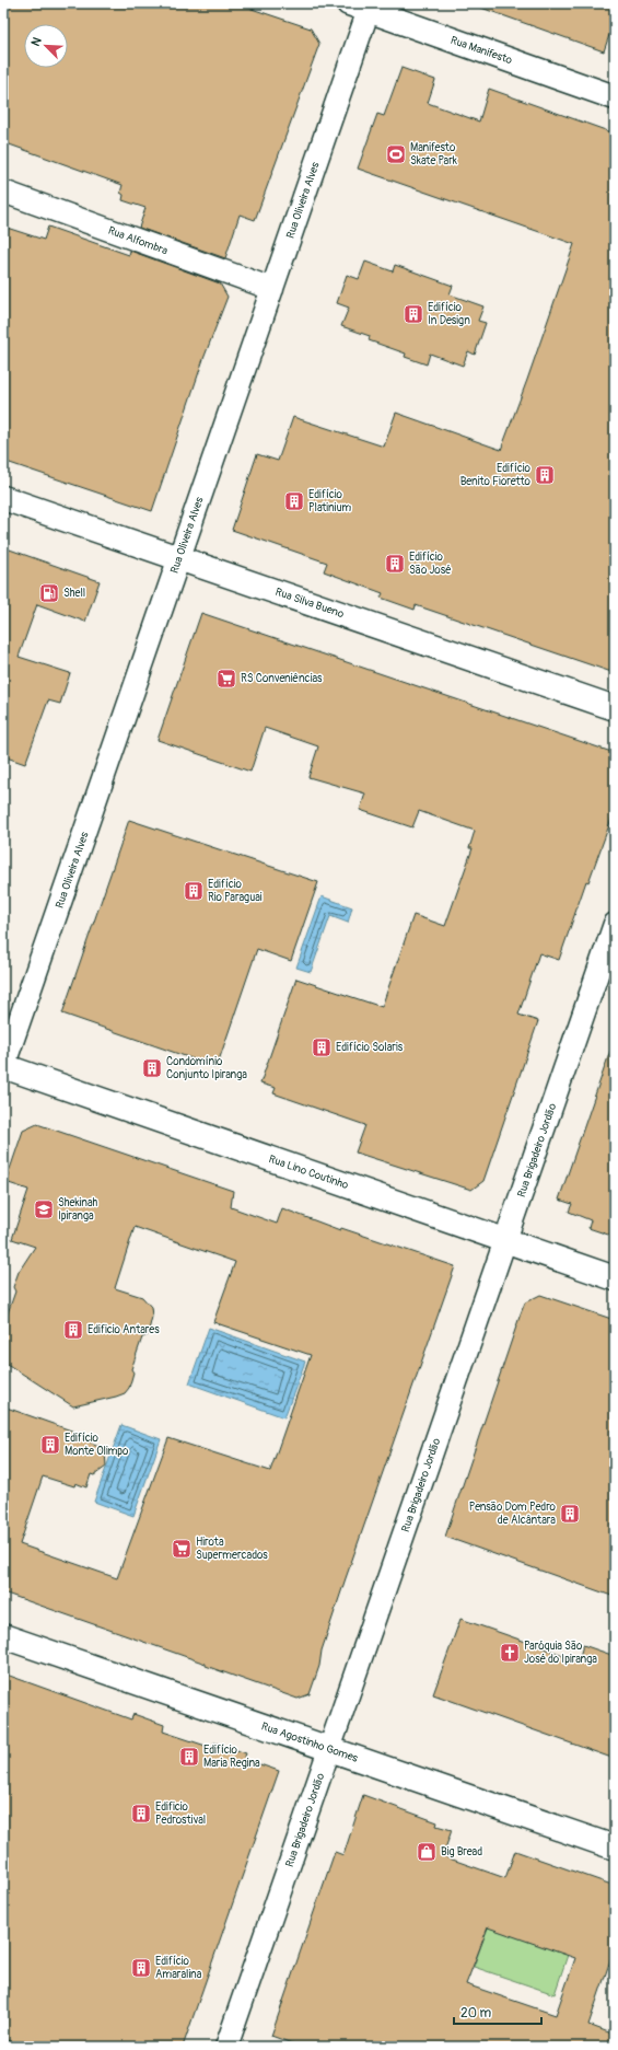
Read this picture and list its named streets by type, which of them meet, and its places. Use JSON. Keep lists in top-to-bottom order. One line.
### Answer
{"streets":{"street":["Rua Manifesto","Rua Oliveira Alves","Rua Alfombra","Rua Silva Bueno","Rua Brigadeiro Jordão","Rua Lino Coutinho","Rua Agostinho Gomes"]},"crossings":[["Rua Manifesto","Rua Oliveira Alves"],["Rua Oliveira Alves","Rua Alfombra"],["Rua Oliveira Alves","Rua Silva Bueno"],["Rua Oliveira Alves","Rua Lino Coutinho"],["Rua Brigadeiro Jordão","Rua Lino Coutinho"],["Rua Brigadeiro Jordão","Rua Agostinho Gomes"]],"places":{"sports":["Manifesto Skate Park"],"building":["Edifício In Design","Edifício Benito Fioretto","Edifício Platinium","Edifício São José","Edifício Rio Paraguai","Edifício Solaris","Condomínio Conjunto Ipiranga","Edificio Antares","Edifício Monte Olimpo","Pensão Dom Pedro de Alcântara","Edifício Maria Regina","Edificio Pedrostival","Edifício Amaralina"],"fuel station":["Shell"],"supermarket":["RS Conveniências","Hirota Supermercados"],"school or university":["Shekinah Ipiranga"],"church":["Paróquia São José do Ipiranga"],"shop":["Big Bread"]},"scale_bar":"20 m","north":"top left"}
